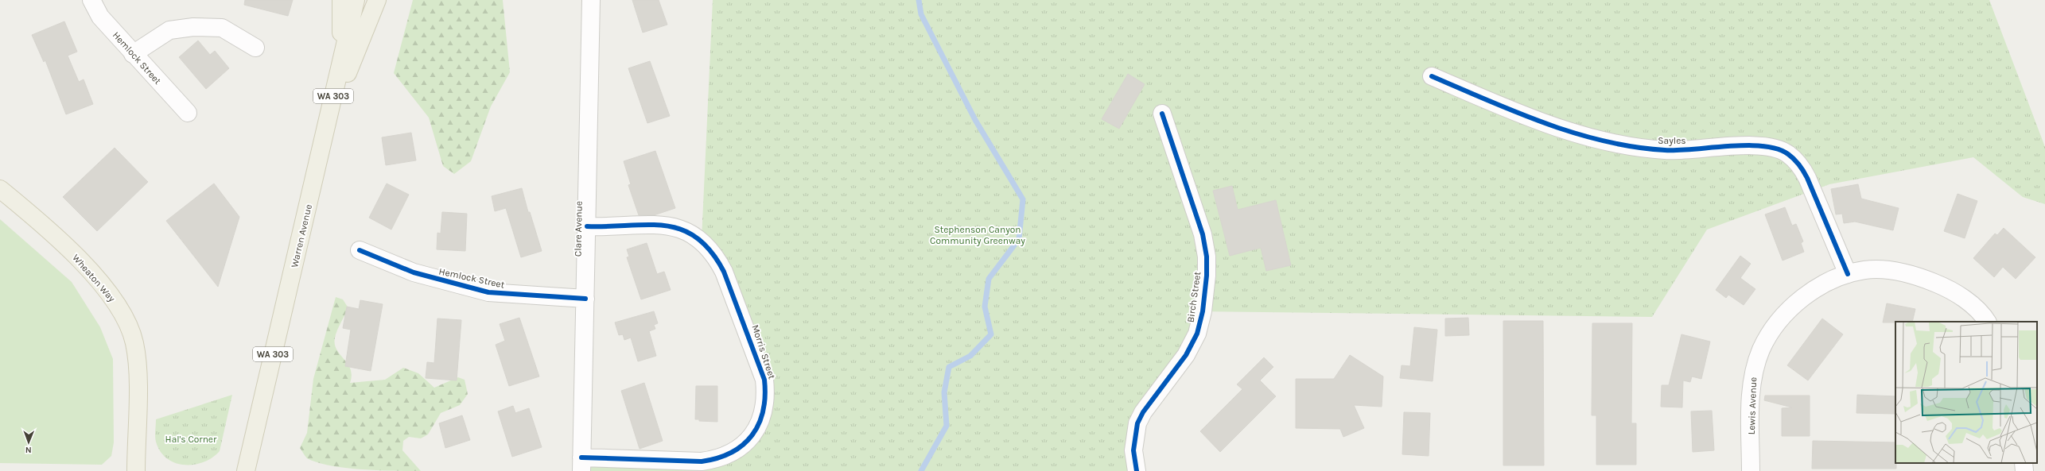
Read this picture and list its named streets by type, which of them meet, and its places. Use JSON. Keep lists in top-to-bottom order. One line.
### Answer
{"streets":{"main road":["WA 303","Warren Avenue","Wheaton Way"],"street":["Hemlock Street","Sayles","Clare Avenue","Birch Street","Morris Street","Lewis Avenue"]},"crossings":[["Hemlock Street","Clare Avenue"],["Sayles","Lewis Avenue"],["Clare Avenue","Morris Street"]],"parks":["Stephenson Canyon Community Greenway","Hal's Corner"],"north":"bottom"}
